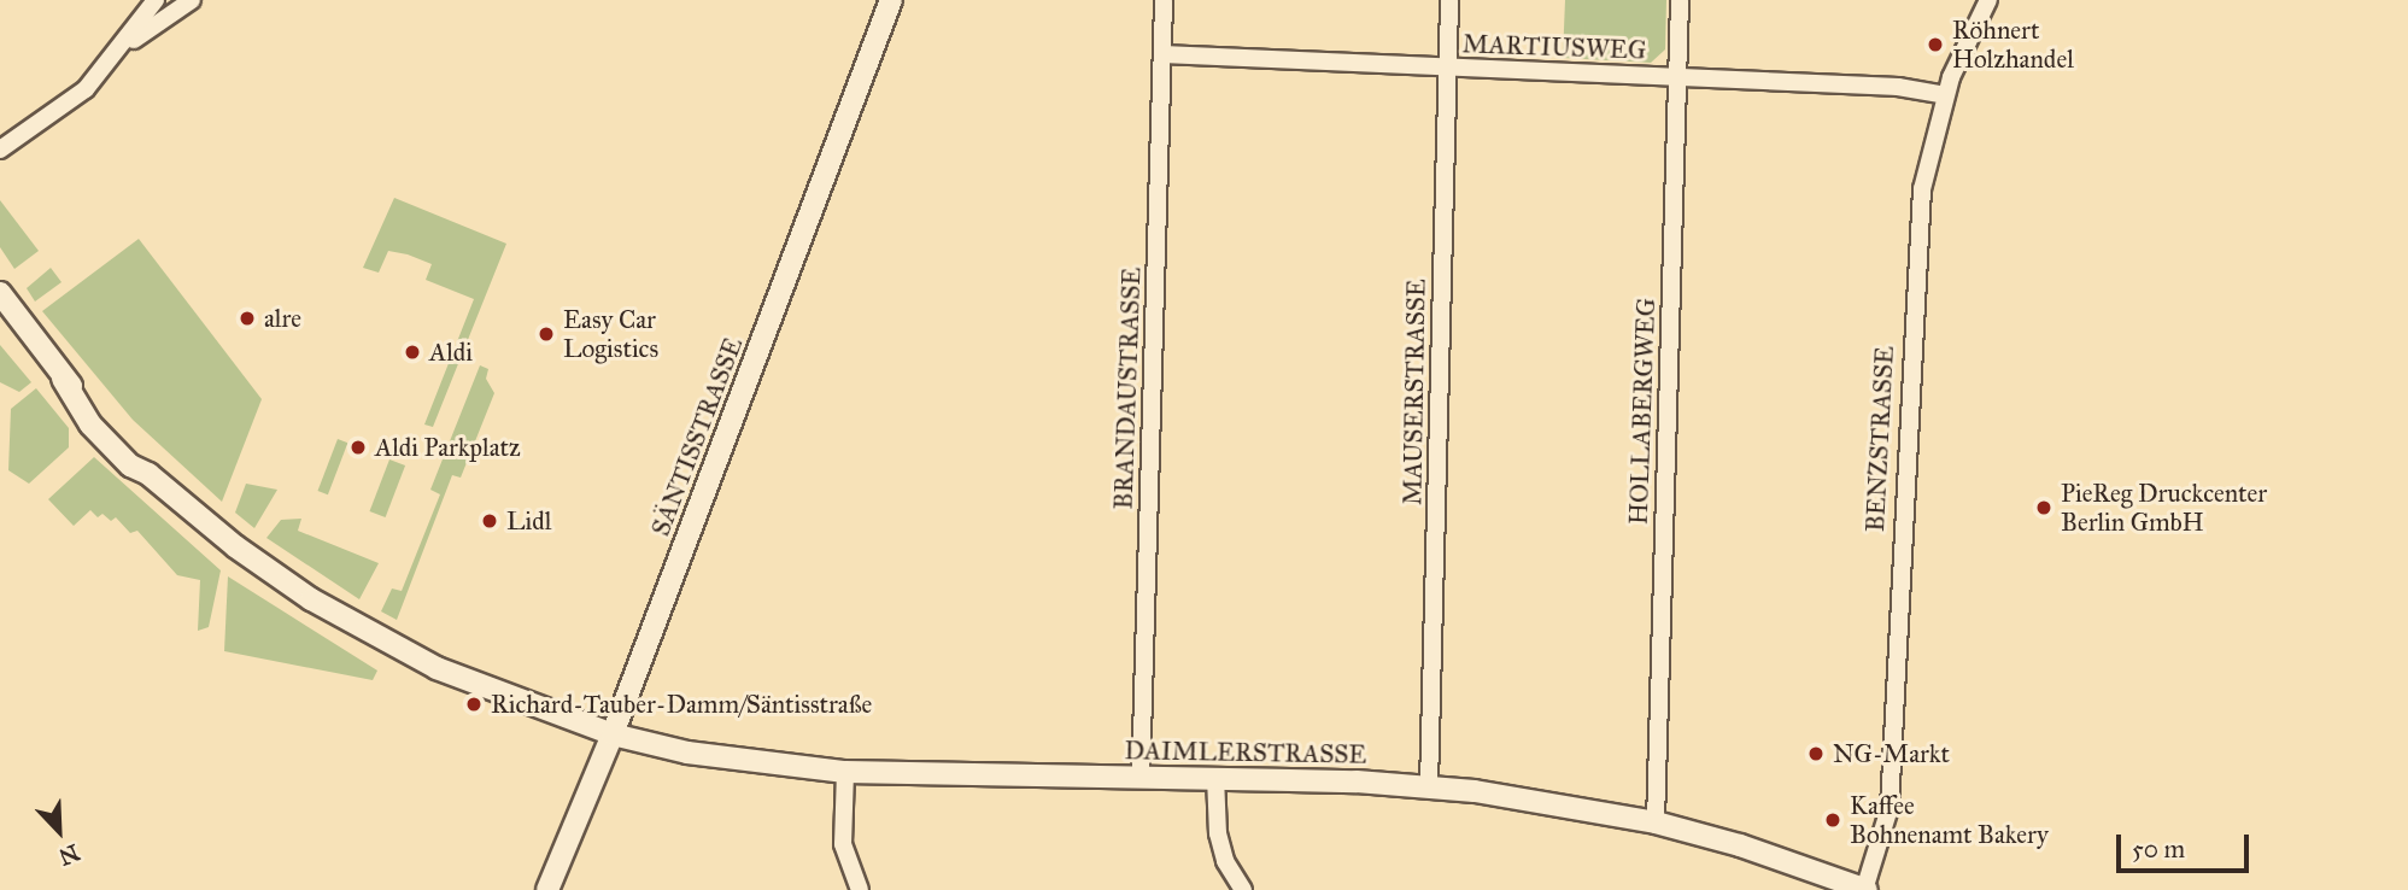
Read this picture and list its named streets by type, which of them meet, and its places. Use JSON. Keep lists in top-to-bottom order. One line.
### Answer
{"streets":{"street":["MARTIUSWEG","BRANDAUSTRASSE","MAUSERSTRASSE","HOLLABERGWEG","SÄNTISSTRASSE","BENZSTRASSE","DAIMLERSTRASSE"]},"crossings":[["MARTIUSWEG","BRANDAUSTRASSE"],["MARTIUSWEG","MAUSERSTRASSE"],["MARTIUSWEG","HOLLABERGWEG"],["MARTIUSWEG","BENZSTRASSE"],["BRANDAUSTRASSE","DAIMLERSTRASSE"],["MAUSERSTRASSE","DAIMLERSTRASSE"],["HOLLABERGWEG","DAIMLERSTRASSE"],["SÄNTISSTRASSE","DAIMLERSTRASSE"],["BENZSTRASSE","DAIMLERSTRASSE"]],"places":["Röhnert Holzhandel","alre","Easy Car Logistics","Aldi","Aldi Parkplatz","PieReg Druckcenter Berlin GmbH","Lidl","Richard-Tauber-Damm/Säntisstraße","NG-Markt","Kaffee Bohnenamt Bakery"],"scale_bar":"50 m","north":"bottom right"}
